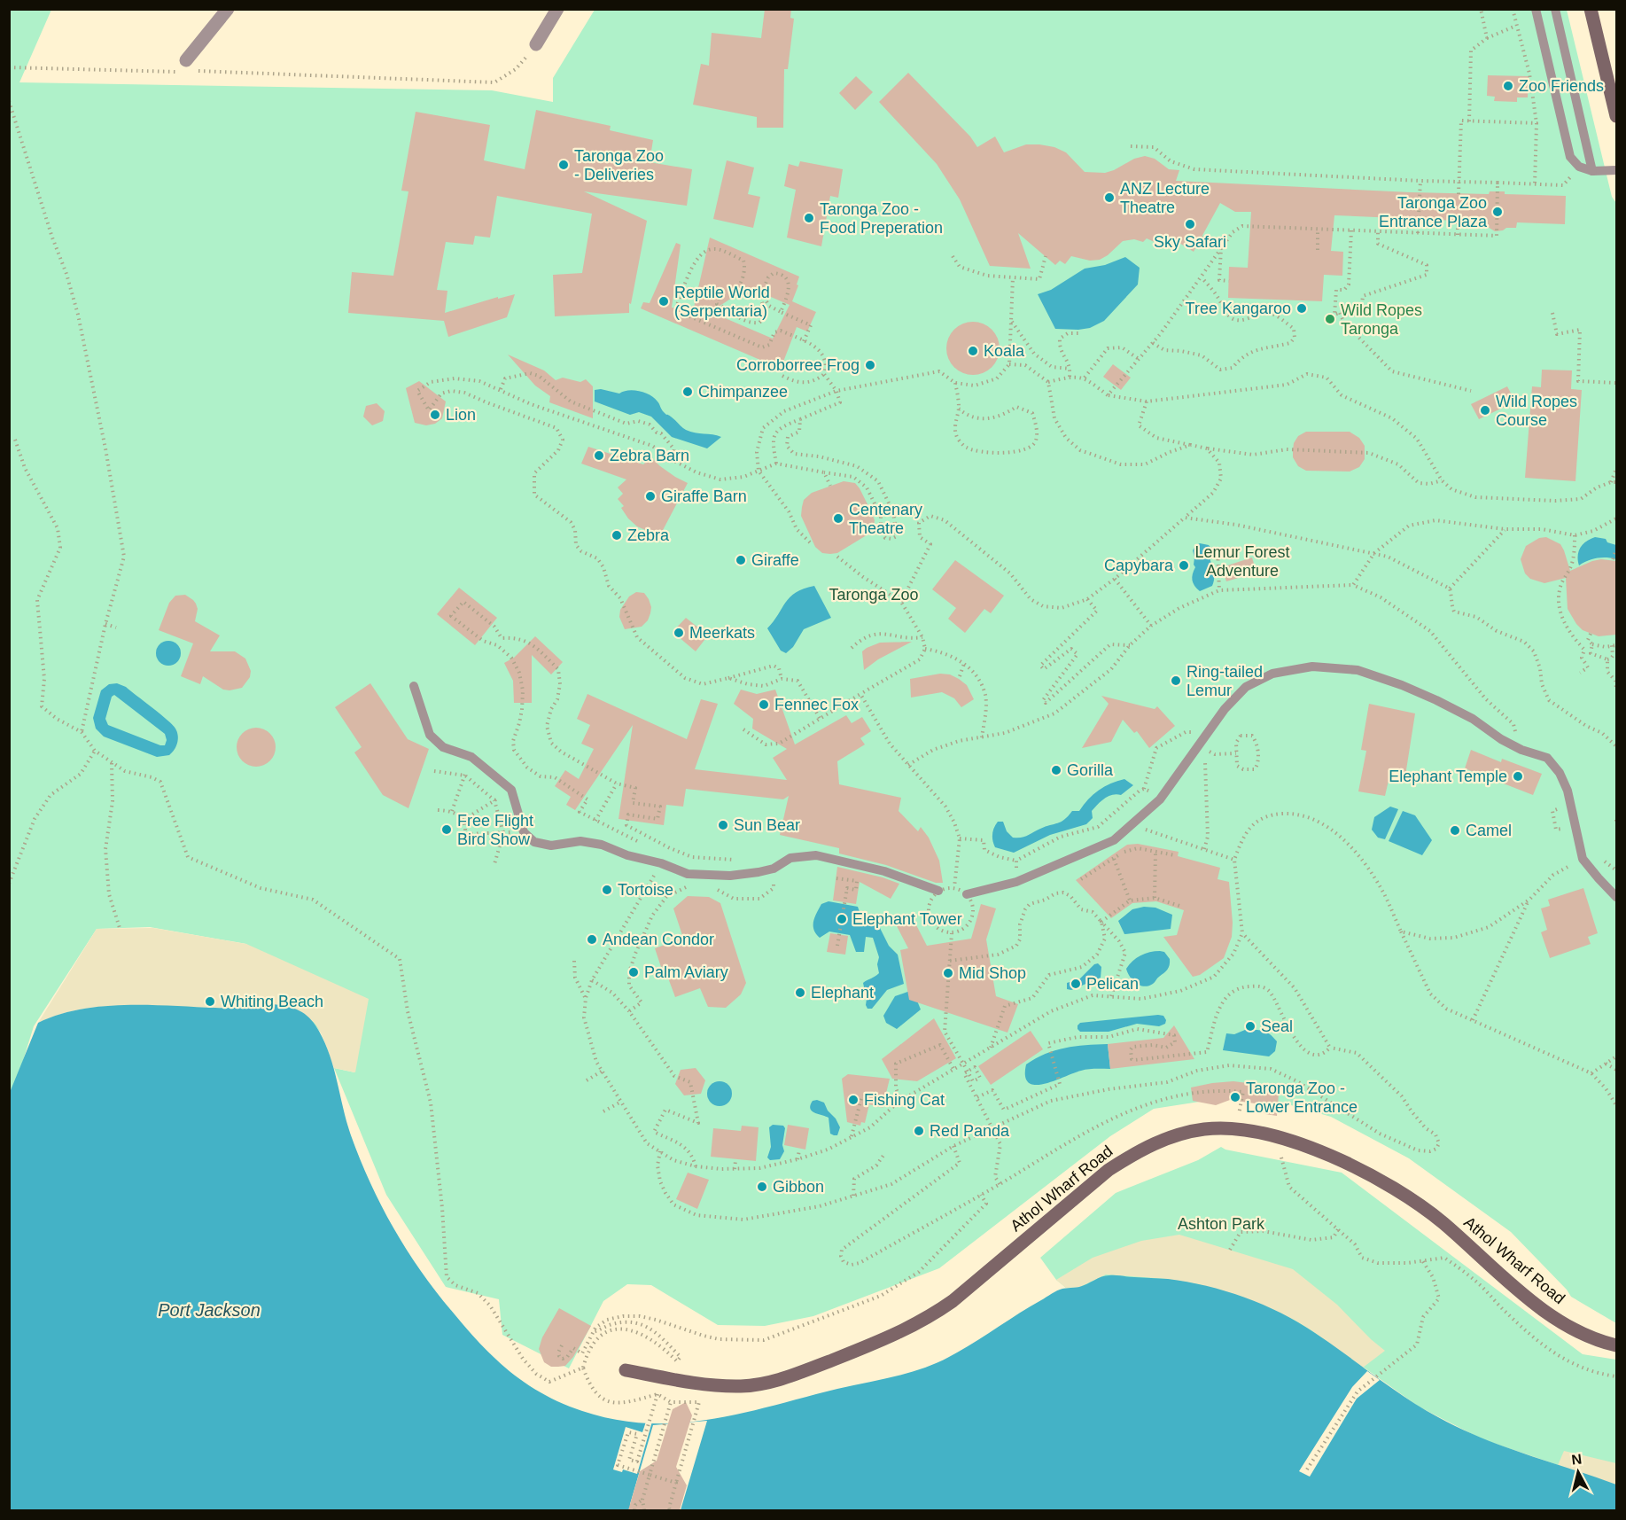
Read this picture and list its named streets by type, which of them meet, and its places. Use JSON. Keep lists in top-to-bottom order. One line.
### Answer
{"streets":{"main road":["Athol Wharf Road"]},"water":["Port Jackson"],"parks":["Lemur Forest Adventure","Taronga Zoo","Ashton Park"],"places":["Zoo Friends","Taronga Zoo - Deliveries","ANZ Lecture Theatre","Taronga Zoo Entrance Plaza","Taronga Zoo - Food Preperation","Sky Safari","Reptile World (Serpentaria)","Tree Kangaroo","Wild Ropes Taronga","Koala","Corroborree Frog","Chimpanzee","Wild Ropes Course","Lion","Zebra Barn","Giraffe Barn","Centenary Theatre","Zebra","Giraffe","Capybara","Meerkats","Ring-tailed Lemur","Fennec Fox","Gorilla","Elephant Temple","Sun Bear","Free Flight Bird Show","Camel","Tortoise","Elephant Tower","Andean Condor","Palm Aviary","Mid Shop","Pelican","Elephant","Whiting Beach","Seal","Taronga Zoo - Lower Entrance","Fishing Cat","Red Panda","Gibbon"],"north":"top"}
